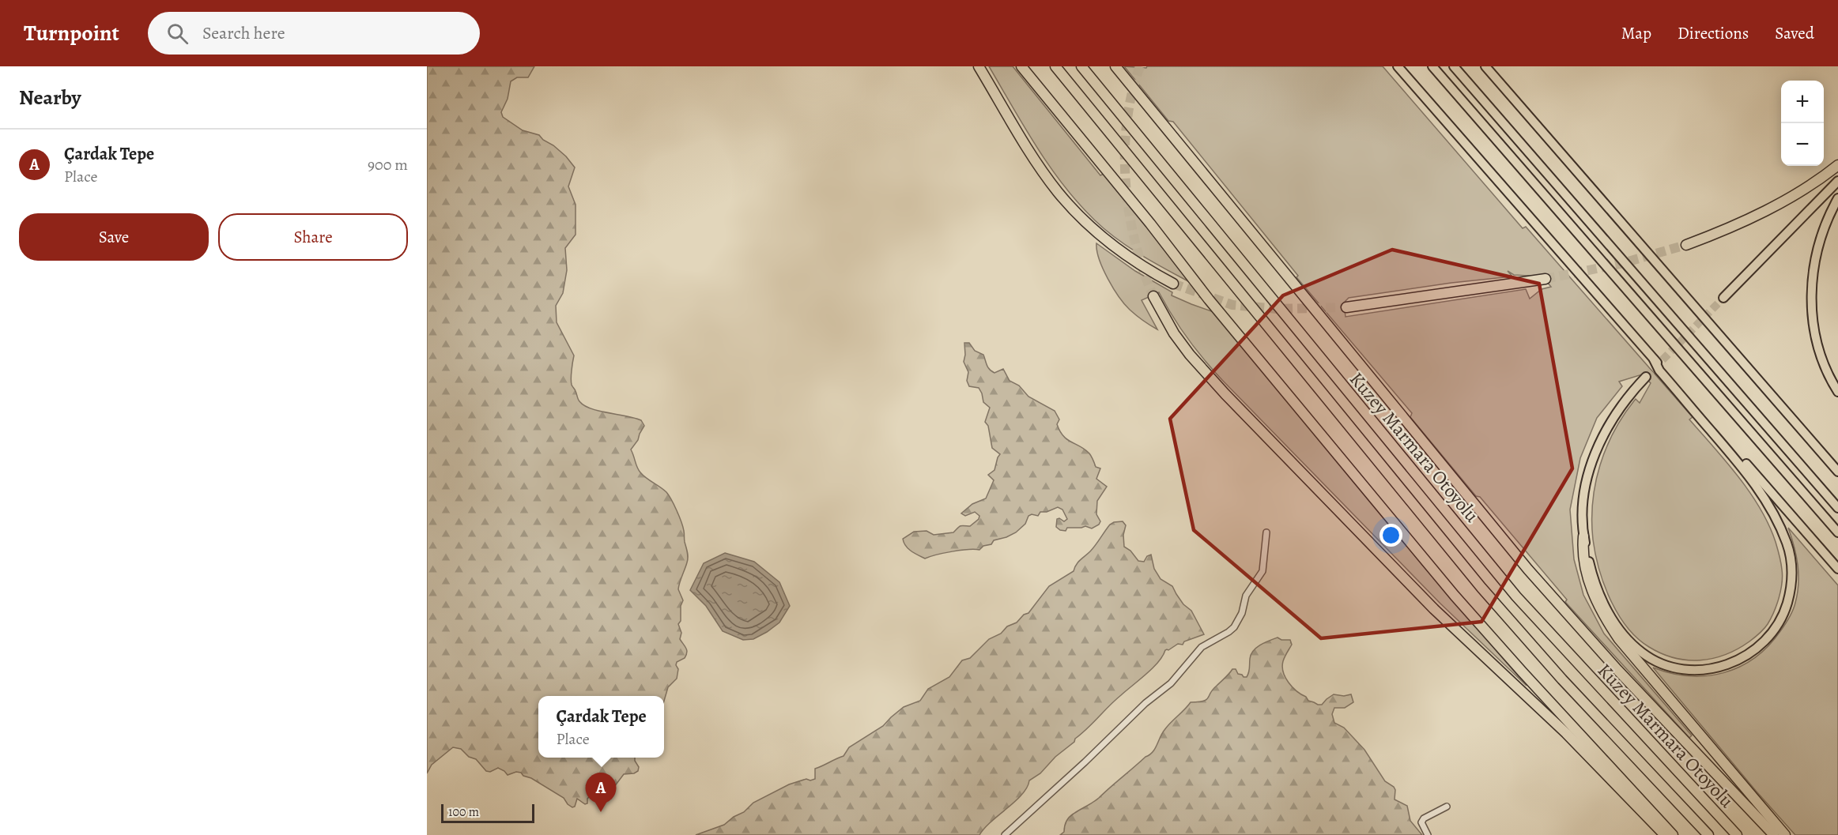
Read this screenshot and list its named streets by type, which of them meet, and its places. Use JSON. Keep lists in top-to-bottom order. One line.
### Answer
{"streets":{"highway":["Kuzey Marmara Otoyolu"]},"scale_bar":"100 m","page":{"header":"Turnpoint","search":"Search here","nav":["Map","Directions","Saved"],"heading":"Nearby","map_buttons":["+","−"],"list":[{"mark":"A","name":"Çardak Tepe","note":"Place","value":"900 m"}],"buttons":["Save","Share"],"popup":["Çardak Tepe","Place"],"pins":"A","scale":"100 m"}}
